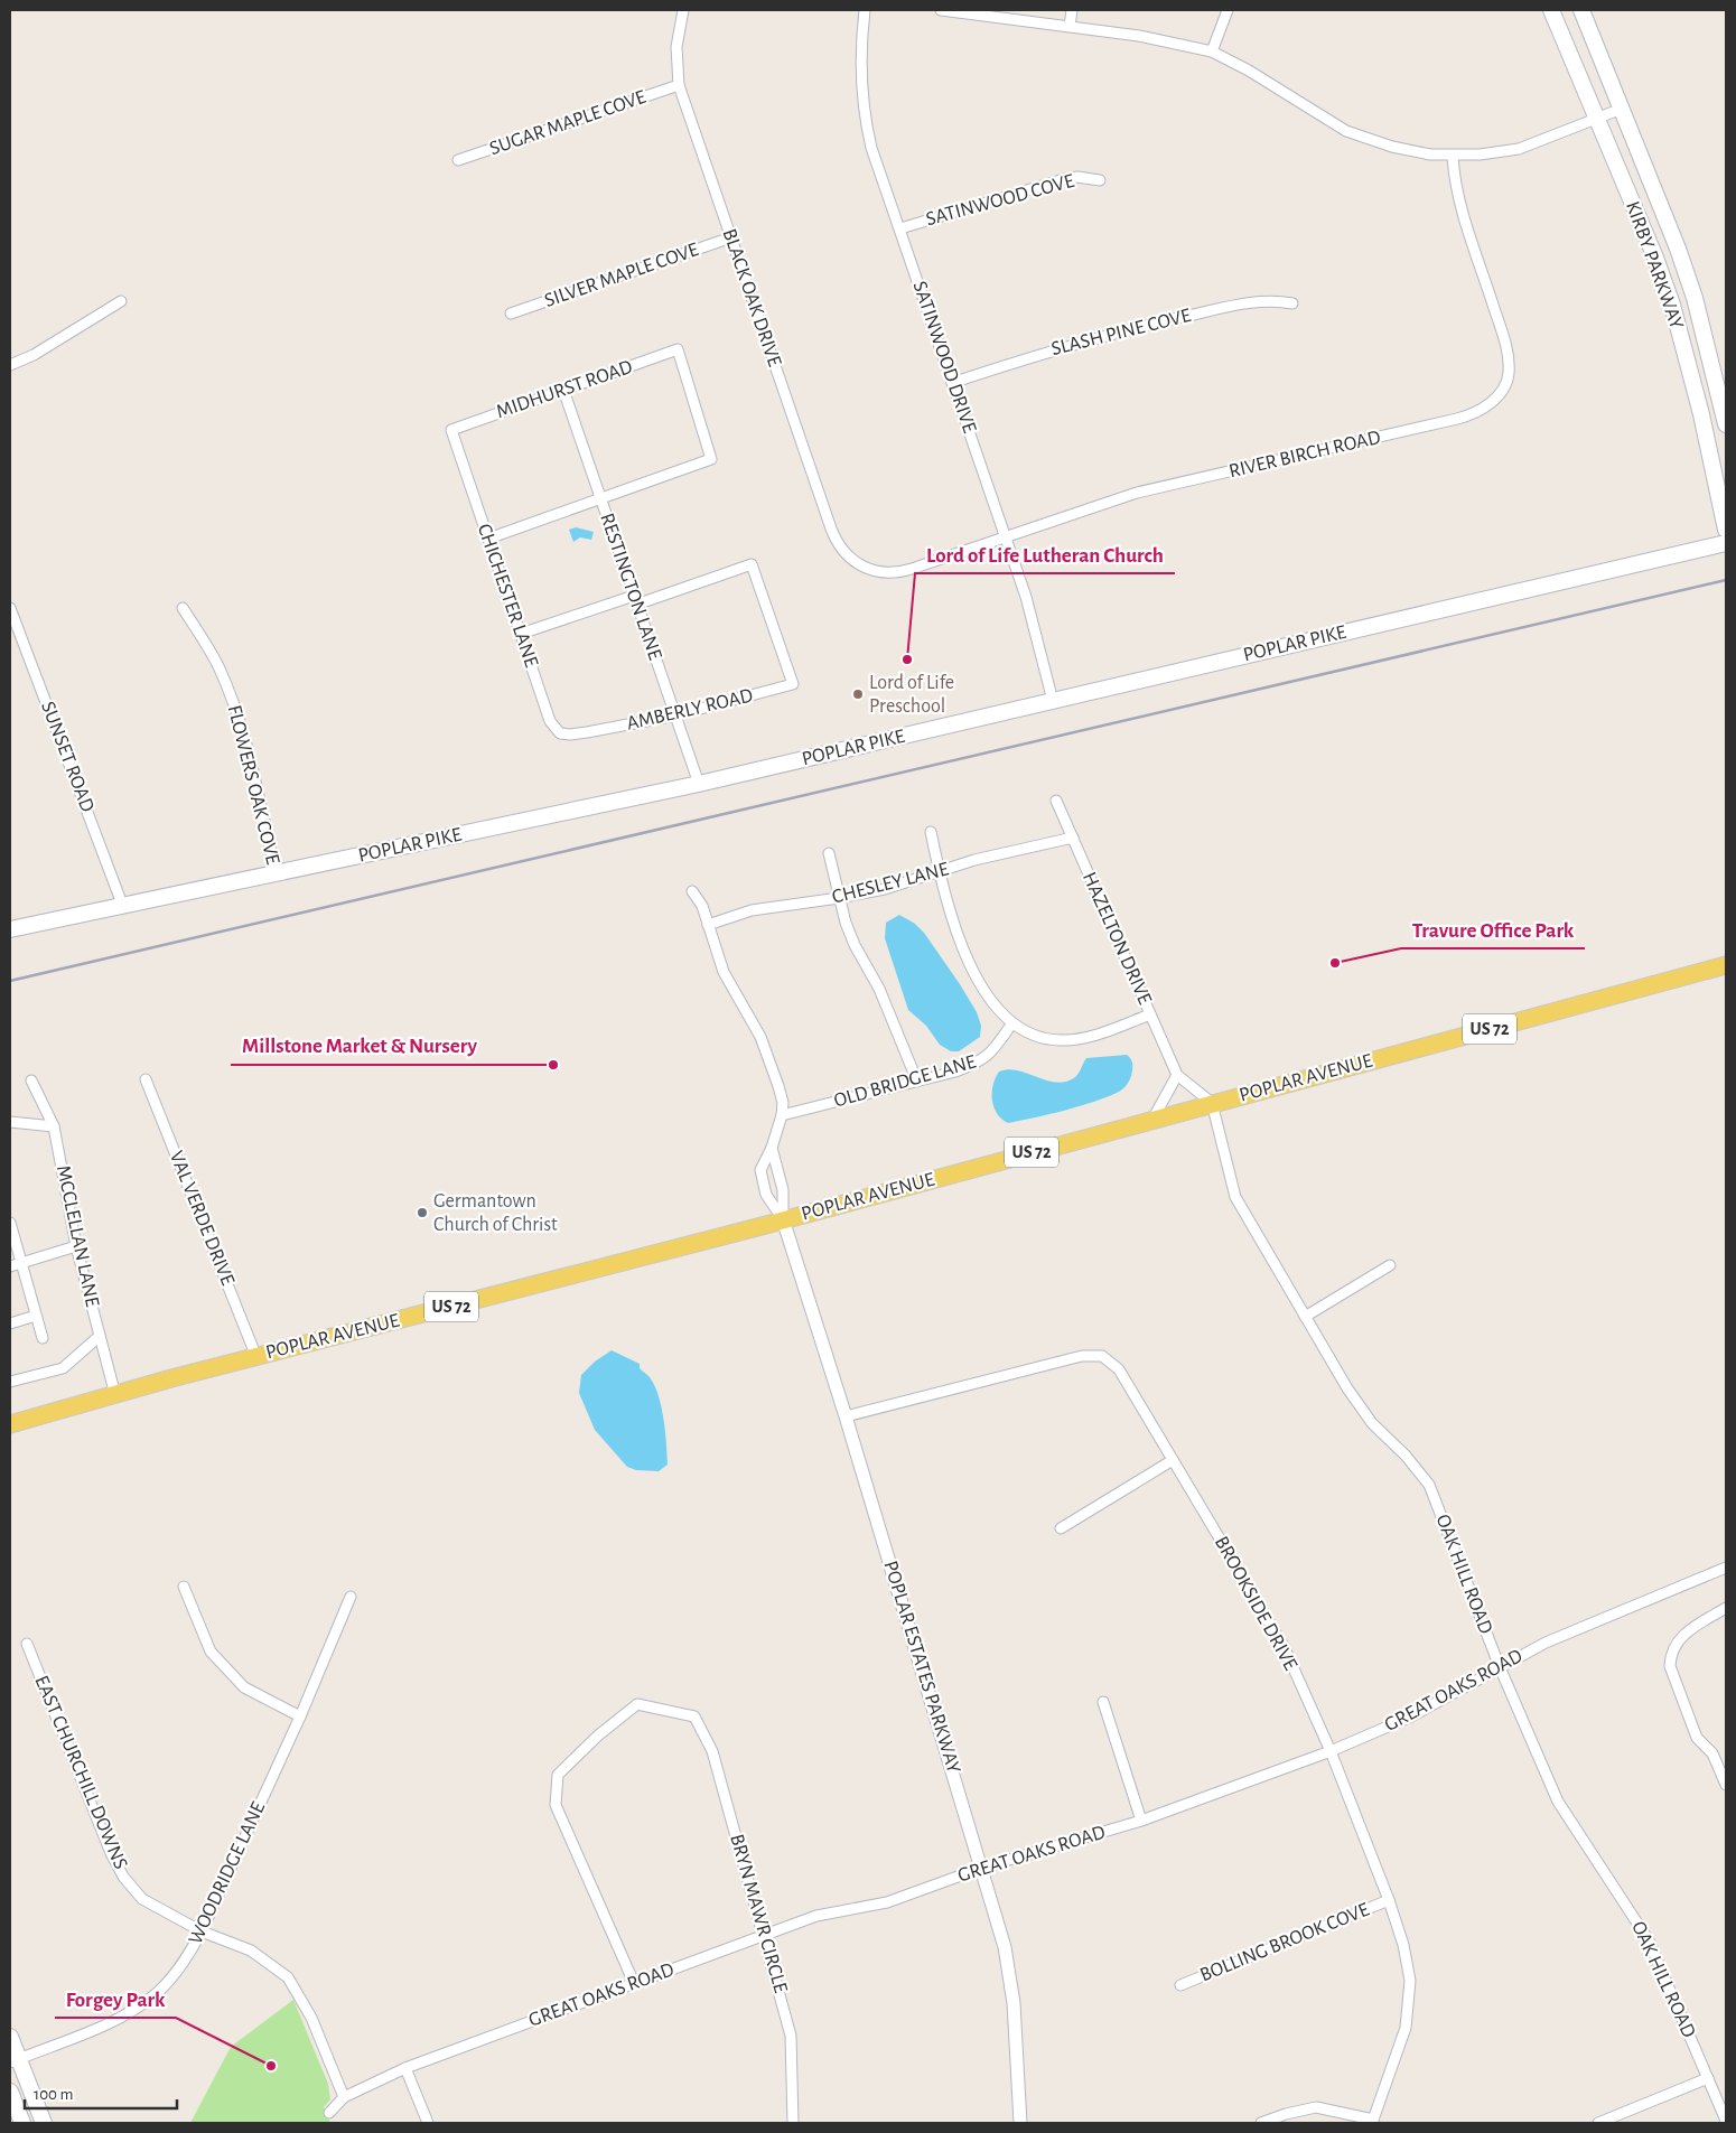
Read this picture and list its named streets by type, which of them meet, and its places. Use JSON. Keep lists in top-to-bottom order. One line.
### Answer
{"streets":{"main road":["KIRBY PARKWAY","POPLAR PIKE","US 72","POPLAR AVENUE"],"street":["SUGAR MAPLE COVE","SATINWOOD COVE","SILVER MAPLE COVE","BLACK OAK DRIVE","SLASH PINE COVE","SATINWOOD DRIVE","MIDHURST ROAD","RIVER BIRCH ROAD","RESTINGTON LANE","CHICHESTER LANE","AMBERLY ROAD","SUNSET ROAD","FLOWERS OAK COVE","CHESLEY LANE","HAZELTON DRIVE","OLD BRIDGE LANE","VAL VERDE DRIVE","MCCLELLAN LANE","OAK HILL ROAD","BROOKSIDE DRIVE","POPLAR ESTATES PARKWAY","GREAT OAKS ROAD","EAST CHURCHILL DOWNS","WOODRIDGE LANE","BRYN MAWR CIRCLE","BOLLING BROOK COVE"]},"crossings":[["SUGAR MAPLE COVE","BLACK OAK DRIVE"],["SATINWOOD COVE","SATINWOOD DRIVE"],["SILVER MAPLE COVE","BLACK OAK DRIVE"],["BLACK OAK DRIVE","RIVER BIRCH ROAD"],["SLASH PINE COVE","SATINWOOD DRIVE"],["SATINWOOD DRIVE","RIVER BIRCH ROAD"],["SATINWOOD DRIVE","POPLAR PIKE"],["MIDHURST ROAD","RESTINGTON LANE"],["MIDHURST ROAD","CHICHESTER LANE"],["RESTINGTON LANE","POPLAR PIKE"],["RESTINGTON LANE","AMBERLY ROAD"],["CHICHESTER LANE","AMBERLY ROAD"],["POPLAR PIKE","SUNSET ROAD"],["POPLAR PIKE","FLOWERS OAK COVE"],["CHESLEY LANE","HAZELTON DRIVE"],["HAZELTON DRIVE","POPLAR AVENUE"],["HAZELTON DRIVE","OAK HILL ROAD"],["POPLAR AVENUE","VAL VERDE DRIVE"],["POPLAR AVENUE","MCCLELLAN LANE"],["POPLAR AVENUE","OAK HILL ROAD"],["POPLAR AVENUE","POPLAR ESTATES PARKWAY"],["OAK HILL ROAD","GREAT OAKS ROAD"],["BROOKSIDE DRIVE","POPLAR ESTATES PARKWAY"],["BROOKSIDE DRIVE","GREAT OAKS ROAD"],["BROOKSIDE DRIVE","BOLLING BROOK COVE"],["POPLAR ESTATES PARKWAY","GREAT OAKS ROAD"],["GREAT OAKS ROAD","EAST CHURCHILL DOWNS"],["GREAT OAKS ROAD","BRYN MAWR CIRCLE"],["EAST CHURCHILL DOWNS","WOODRIDGE LANE"]],"places":["Lord of Life Lutheran Church","Lord of Life Preschool","Travure Office Park","Millstone Market & Nursery","Germantown Church of Christ","Forgey Park"],"scale_bar":"100 m"}
